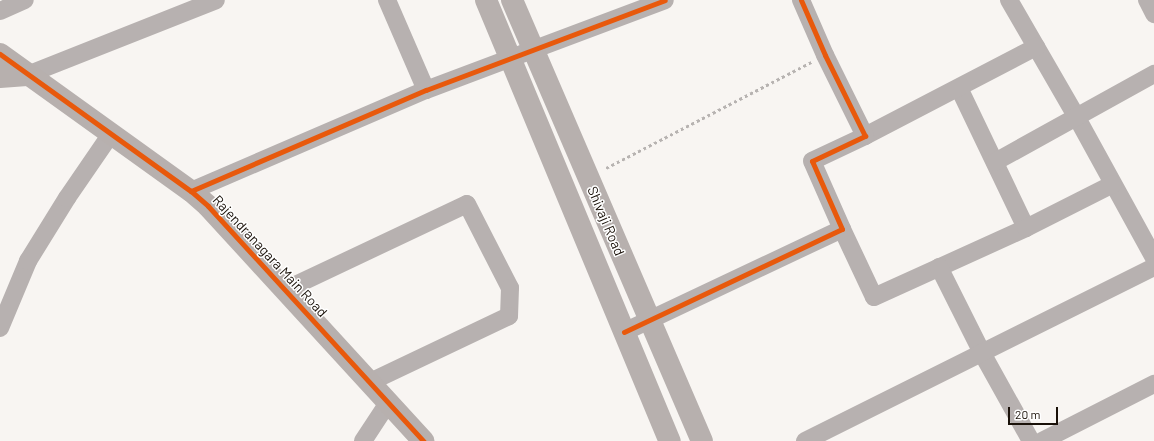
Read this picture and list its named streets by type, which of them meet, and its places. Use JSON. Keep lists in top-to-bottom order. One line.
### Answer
{"streets":{"street":["Shivaji Road","Rajendranagara Main Road"]},"scale_bar":"20 m"}
